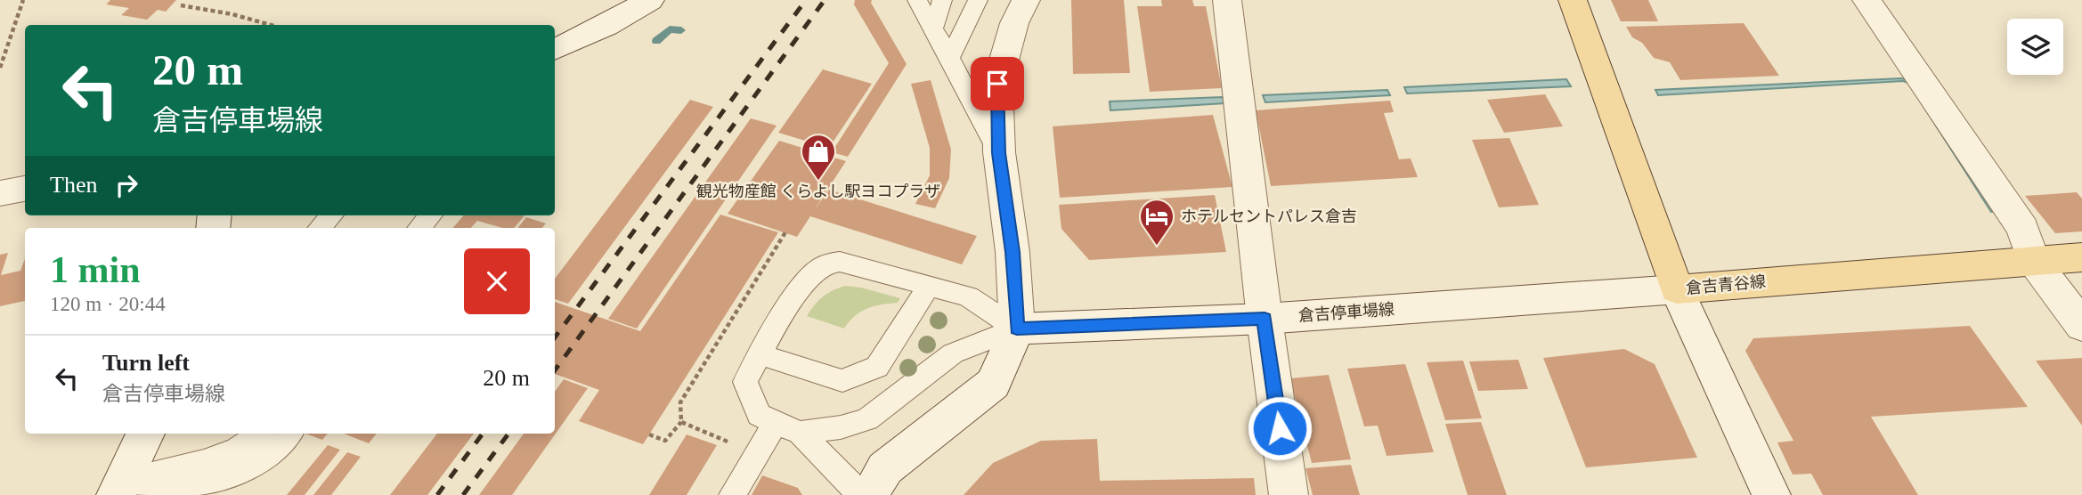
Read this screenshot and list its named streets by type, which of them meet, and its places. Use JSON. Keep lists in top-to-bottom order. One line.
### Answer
{"streets":{"main road":["倉吉青谷線"],"street":["倉吉停車場線"]},"crossings":[["倉吉青谷線","倉吉停車場線"]],"places":{"shop":["観光物産館 くらよし駅ヨコプラザ"],"hotel":["ホテルセントパレス倉吉"]},"page":{"turn":["20 m","倉吉停車場線"],"then":"Then","heading":["1 min","120 m · 20:44"],"list":[{"name":"Turn left","note":"倉吉停車場線","value":"20 m"}]}}
